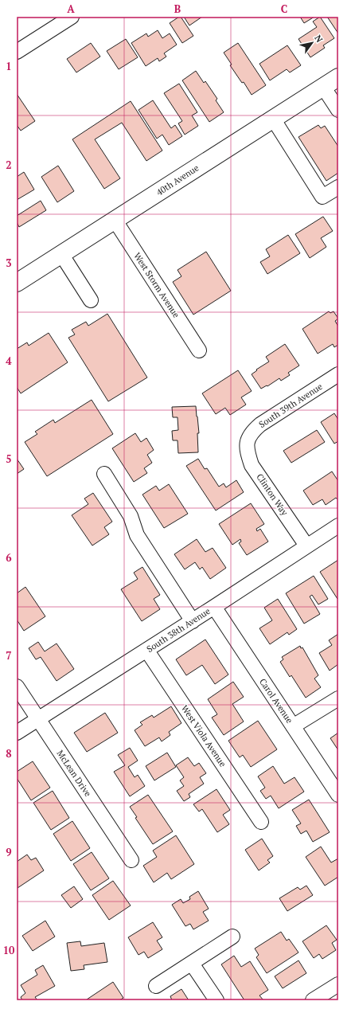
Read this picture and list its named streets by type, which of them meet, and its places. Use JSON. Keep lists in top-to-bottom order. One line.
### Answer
{"streets":{"main road":["40th Avenue"],"street":["West Storm Avenue","South 39th Avenue","Clinton Way","South 38th Avenue","Carol Avenue","West Viola Avenue","McLean Drive"]},"crossings":[["40th Avenue","West Storm Avenue"],["South 39th Avenue","Clinton Way"],["Clinton Way","South 38th Avenue"],["South 38th Avenue","Carol Avenue"],["South 38th Avenue","West Viola Avenue"],["South 38th Avenue","McLean Drive"]],"north":"top right","grid":{"columns":["A","B","C"],"rows":["1","2","3","4","5","6","7","8","9","10"]}}
